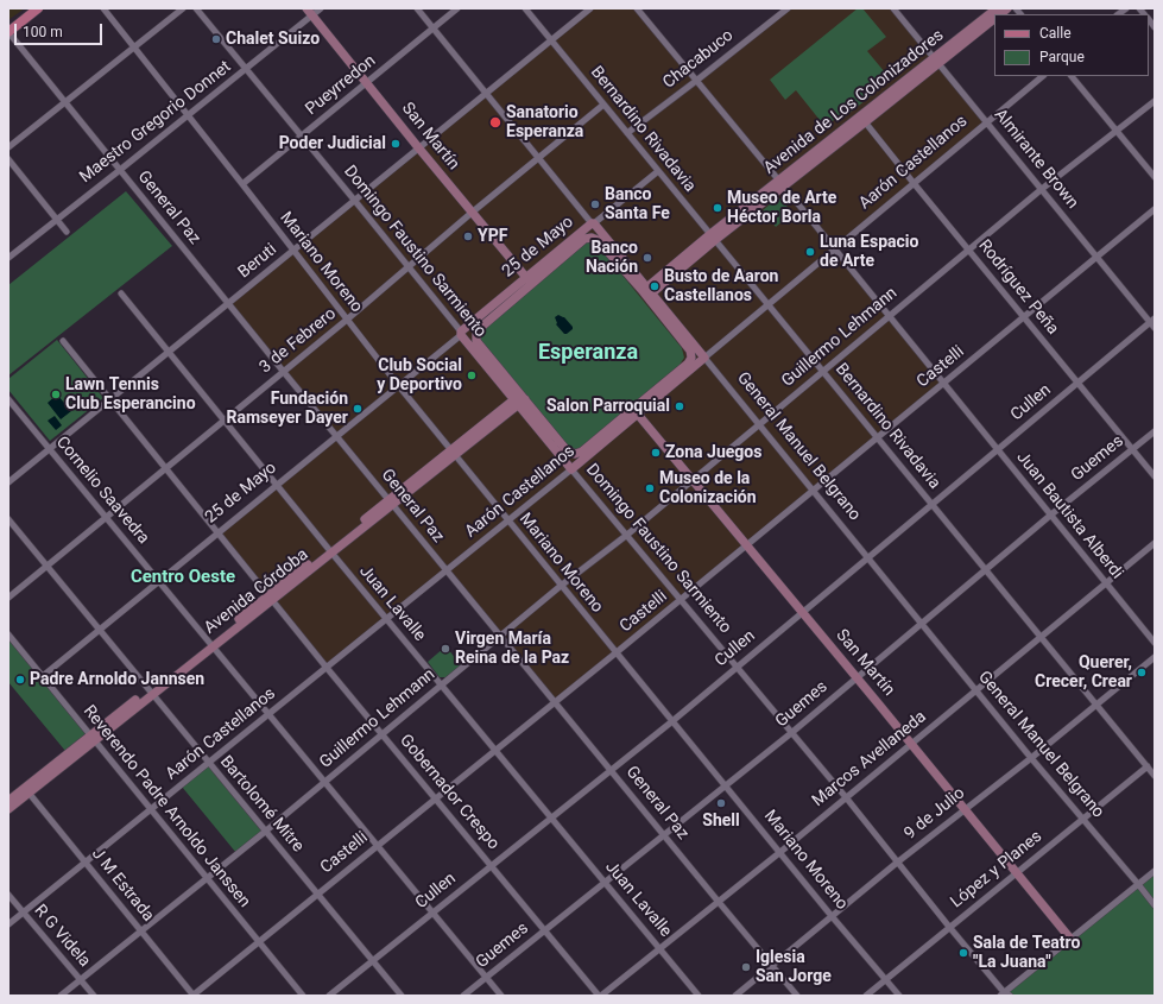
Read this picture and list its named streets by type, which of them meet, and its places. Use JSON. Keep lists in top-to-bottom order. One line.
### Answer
{"streets":{"main road":["Avenida de Los Colonizadores","San Martín","Aarón Castellanos","25 de Mayo","Domingo Faustino Sarmiento","General Manuel Belgrano","Avenida Córdoba"],"street":["Chacabuco","Pueyrredon","Maestro Gregorio Donnet","Bernardino Rivadavia","Almirante Brown","General Paz","Beruti","Mariano Moreno","Rodríguez Peña","Guillermo Lehmann","3 de Febrero","Castelli","Cullen","Guemes","Cornelio Saavedra","Juan Bautista Alberdi","Juan Lavalle","Marcos Avellaneda","Gobernador Crespo","Bartolomé Mitre","Reverendo Padre Arnoldo Janssen","9 de Julio","López y Planes","J M Estrada","R G Videla"]},"crossings":[["Chacabuco","Bernardino Rivadavia"],["Chacabuco","Juan Bautista Alberdi"],["Pueyrredon","San Martín"],["Pueyrredon","Domingo Faustino Sarmiento"],["Pueyrredon","Mariano Moreno"],["Pueyrredon","General Manuel Belgrano"],["Avenida de Los Colonizadores","Bernardino Rivadavia"],["Avenida de Los Colonizadores","Almirante Brown"],["Avenida de Los Colonizadores","Rodríguez Peña"],["Avenida de Los Colonizadores","General Manuel Belgrano"],["Avenida de Los Colonizadores","Juan Bautista Alberdi"],["Maestro Gregorio Donnet","San Martín"],["Maestro Gregorio Donnet","General Paz"],["Maestro Gregorio Donnet","Domingo Faustino Sarmiento"],["Maestro Gregorio Donnet","Mariano Moreno"],["Bernardino Rivadavia","Aarón Castellanos"],["Bernardino Rivadavia","25 de Mayo"],["Bernardino Rivadavia","Beruti"],["Bernardino Rivadavia","Guillermo Lehmann"],["Bernardino Rivadavia","3 de Febrero"],["Bernardino Rivadavia","Castelli"],["Bernardino Rivadavia","Cullen"],["Bernardino Rivadavia","Guemes"],["Bernardino Rivadavia","Marcos Avellaneda"],["Bernardino Rivadavia","9 de Julio"],["Bernardino Rivadavia","López y Planes"],["San Martín","Aarón Castellanos"],["San Martín","25 de Mayo"],["San Martín","Beruti"],["San Martín","Guillermo Lehmann"],["San Martín","3 de Febrero"],["San Martín","Castelli"],["San Martín","Cullen"],["San Martín","Guemes"],["San Martín","Marcos Avellaneda"],["San Martín","9 de Julio"],["San Martín","López y Planes"],["Almirante Brown","Aarón Castellanos"],["Almirante Brown","Guillermo Lehmann"],["Almirante Brown","Castelli"],["Almirante Brown","Cullen"],["Aarón Castellanos","General Paz"],["Aarón Castellanos","Domingo Faustino Sarmiento"],["Aarón Castellanos","Mariano Moreno"],["Aarón Castellanos","Rodríguez Peña"],["Aarón Castellanos","General Manuel Belgrano"],["Aarón Castellanos","Cornelio Saavedra"],["Aarón Castellanos","Juan Bautista Alberdi"],["Aarón Castellanos","Juan Lavalle"],["Aarón Castellanos","Gobernador Crespo"],["Aarón Castellanos","Bartolomé Mitre"],["Aarón Castellanos","Reverendo Padre Arnoldo Janssen"],["Aarón Castellanos","J M Estrada"],["Aarón Castellanos","R G Videla"],["General Paz","25 de Mayo"],["General Paz","Beruti"],["General Paz","Guillermo Lehmann"],["General Paz","3 de Febrero"],["General Paz","Castelli"],["General Paz","Cullen"],["General Paz","Guemes"],["General Paz","Avenida Córdoba"],["General Paz","Marcos Avellaneda"],["General Paz","9 de Julio"],["25 de Mayo","Domingo Faustino Sarmiento"],["25 de Mayo","Mariano Moreno"],["25 de Mayo","General Manuel Belgrano"],["25 de Mayo","Cornelio Saavedra"],["25 de Mayo","Juan Lavalle"],["25 de Mayo","Gobernador Crespo"],["25 de Mayo","Bartolomé Mitre"],["25 de Mayo","Reverendo Padre Arnoldo Janssen"],["Domingo Faustino Sarmiento","Beruti"],["Domingo Faustino Sarmiento","Guillermo Lehmann"],["Domingo Faustino Sarmiento","3 de Febrero"],["Domingo Faustino Sarmiento","Castelli"],["Domingo Faustino Sarmiento","Cullen"],["Domingo Faustino Sarmiento","Guemes"],["Domingo Faustino Sarmiento","Avenida Córdoba"],["Domingo Faustino Sarmiento","Marcos Avellaneda"],["Domingo Faustino Sarmiento","9 de Julio"],["Domingo Faustino Sarmiento","López y Planes"],["Beruti","Mariano Moreno"],["Beruti","General Manuel Belgrano"],["Beruti","Cornelio Saavedra"],["Beruti","Juan Lavalle"],["Beruti","Gobernador Crespo"],["Mariano Moreno","Guillermo Lehmann"],["Mariano Moreno","3 de Febrero"],["Mariano Moreno","Castelli"],["Mariano Moreno","Cullen"],["Mariano Moreno","Guemes"],["Mariano Moreno","Avenida Córdoba"],["Mariano Moreno","Marcos Avellaneda"],["Mariano Moreno","9 de Julio"],["Mariano Moreno","López y Planes"],["Rodríguez Peña","Guillermo Lehmann"],["Rodríguez Peña","Castelli"],["Rodríguez Peña","Cullen"],["Rodríguez Peña","Guemes"],["Guillermo Lehmann","General Manuel Belgrano"],["Guillermo Lehmann","Cornelio Saavedra"],["Guillermo Lehmann","Juan Bautista Alberdi"],["Guillermo Lehmann","Juan Lavalle"],["Guillermo Lehmann","Gobernador Crespo"],["Guillermo Lehmann","Bartolomé Mitre"],["Guillermo Lehmann","Reverendo Padre Arnoldo Janssen"],["Guillermo Lehmann","J M Estrada"],["Guillermo Lehmann","R G Videla"],["3 de Febrero","General Manuel Belgrano"],["3 de Febrero","Cornelio Saavedra"],["3 de Febrero","Juan Lavalle"],["3 de Febrero","Gobernador Crespo"],["3 de Febrero","Bartolomé Mitre"],["Castelli","General Manuel Belgrano"],["Castelli","Cornelio Saavedra"],["Castelli","Juan Bautista Alberdi"],["Castelli","Juan Lavalle"],["Castelli","Gobernador Crespo"],["Castelli","Bartolomé Mitre"],["Castelli","Reverendo Padre Arnoldo Janssen"],["Castelli","J M Estrada"],["Cullen","General Manuel Belgrano"],["Cullen","Cornelio Saavedra"],["Cullen","Juan Bautista Alberdi"],["Cullen","Juan Lavalle"],["Cullen","Gobernador Crespo"],["Cullen","Bartolomé Mitre"],["General Manuel Belgrano","Guemes"],["General Manuel Belgrano","Marcos Avellaneda"],["General Manuel Belgrano","9 de Julio"],["General Manuel Belgrano","López y Planes"],["Guemes","Cornelio Saavedra"],["Guemes","Juan Bautista Alberdi"],["Guemes","Juan Lavalle"],["Guemes","Gobernador Crespo"],["Cornelio Saavedra","Avenida Córdoba"],["Juan Bautista Alberdi","Marcos Avellaneda"],["Avenida Córdoba","Juan Lavalle"],["Avenida Córdoba","Gobernador Crespo"],["Avenida Córdoba","Bartolomé Mitre"],["Avenida Córdoba","Reverendo Padre Arnoldo Janssen"],["Avenida Córdoba","J M Estrada"],["Juan Lavalle","Marcos Avellaneda"],["Marcos Avellaneda","Gobernador Crespo"]],"districts":["Esperanza","Centro Oeste"],"places":["Chalet Suizo","Sanatorio Esperanza","Poder Judicial","Banco Santa Fe","Museo de Arte Héctor Borla","YPF","Luna Espacio de Arte","Banco Nación","Busto de Aaron Castellanos","Club Social y Deportivo","Lawn Tennis Club Esperancino","Salon Parroquial","Fundación Ramseyer Dayer","Zona Juegos","Museo de la Colonización","Virgen María Reina de la Paz","Querer, Crecer, Crear","Padre Arnoldo Jannsen","Shell","Sala de Teatro \"La Juana\"","Iglesia San Jorge"],"legend":["Calle","Parque"],"scale_bar":"100 m"}
